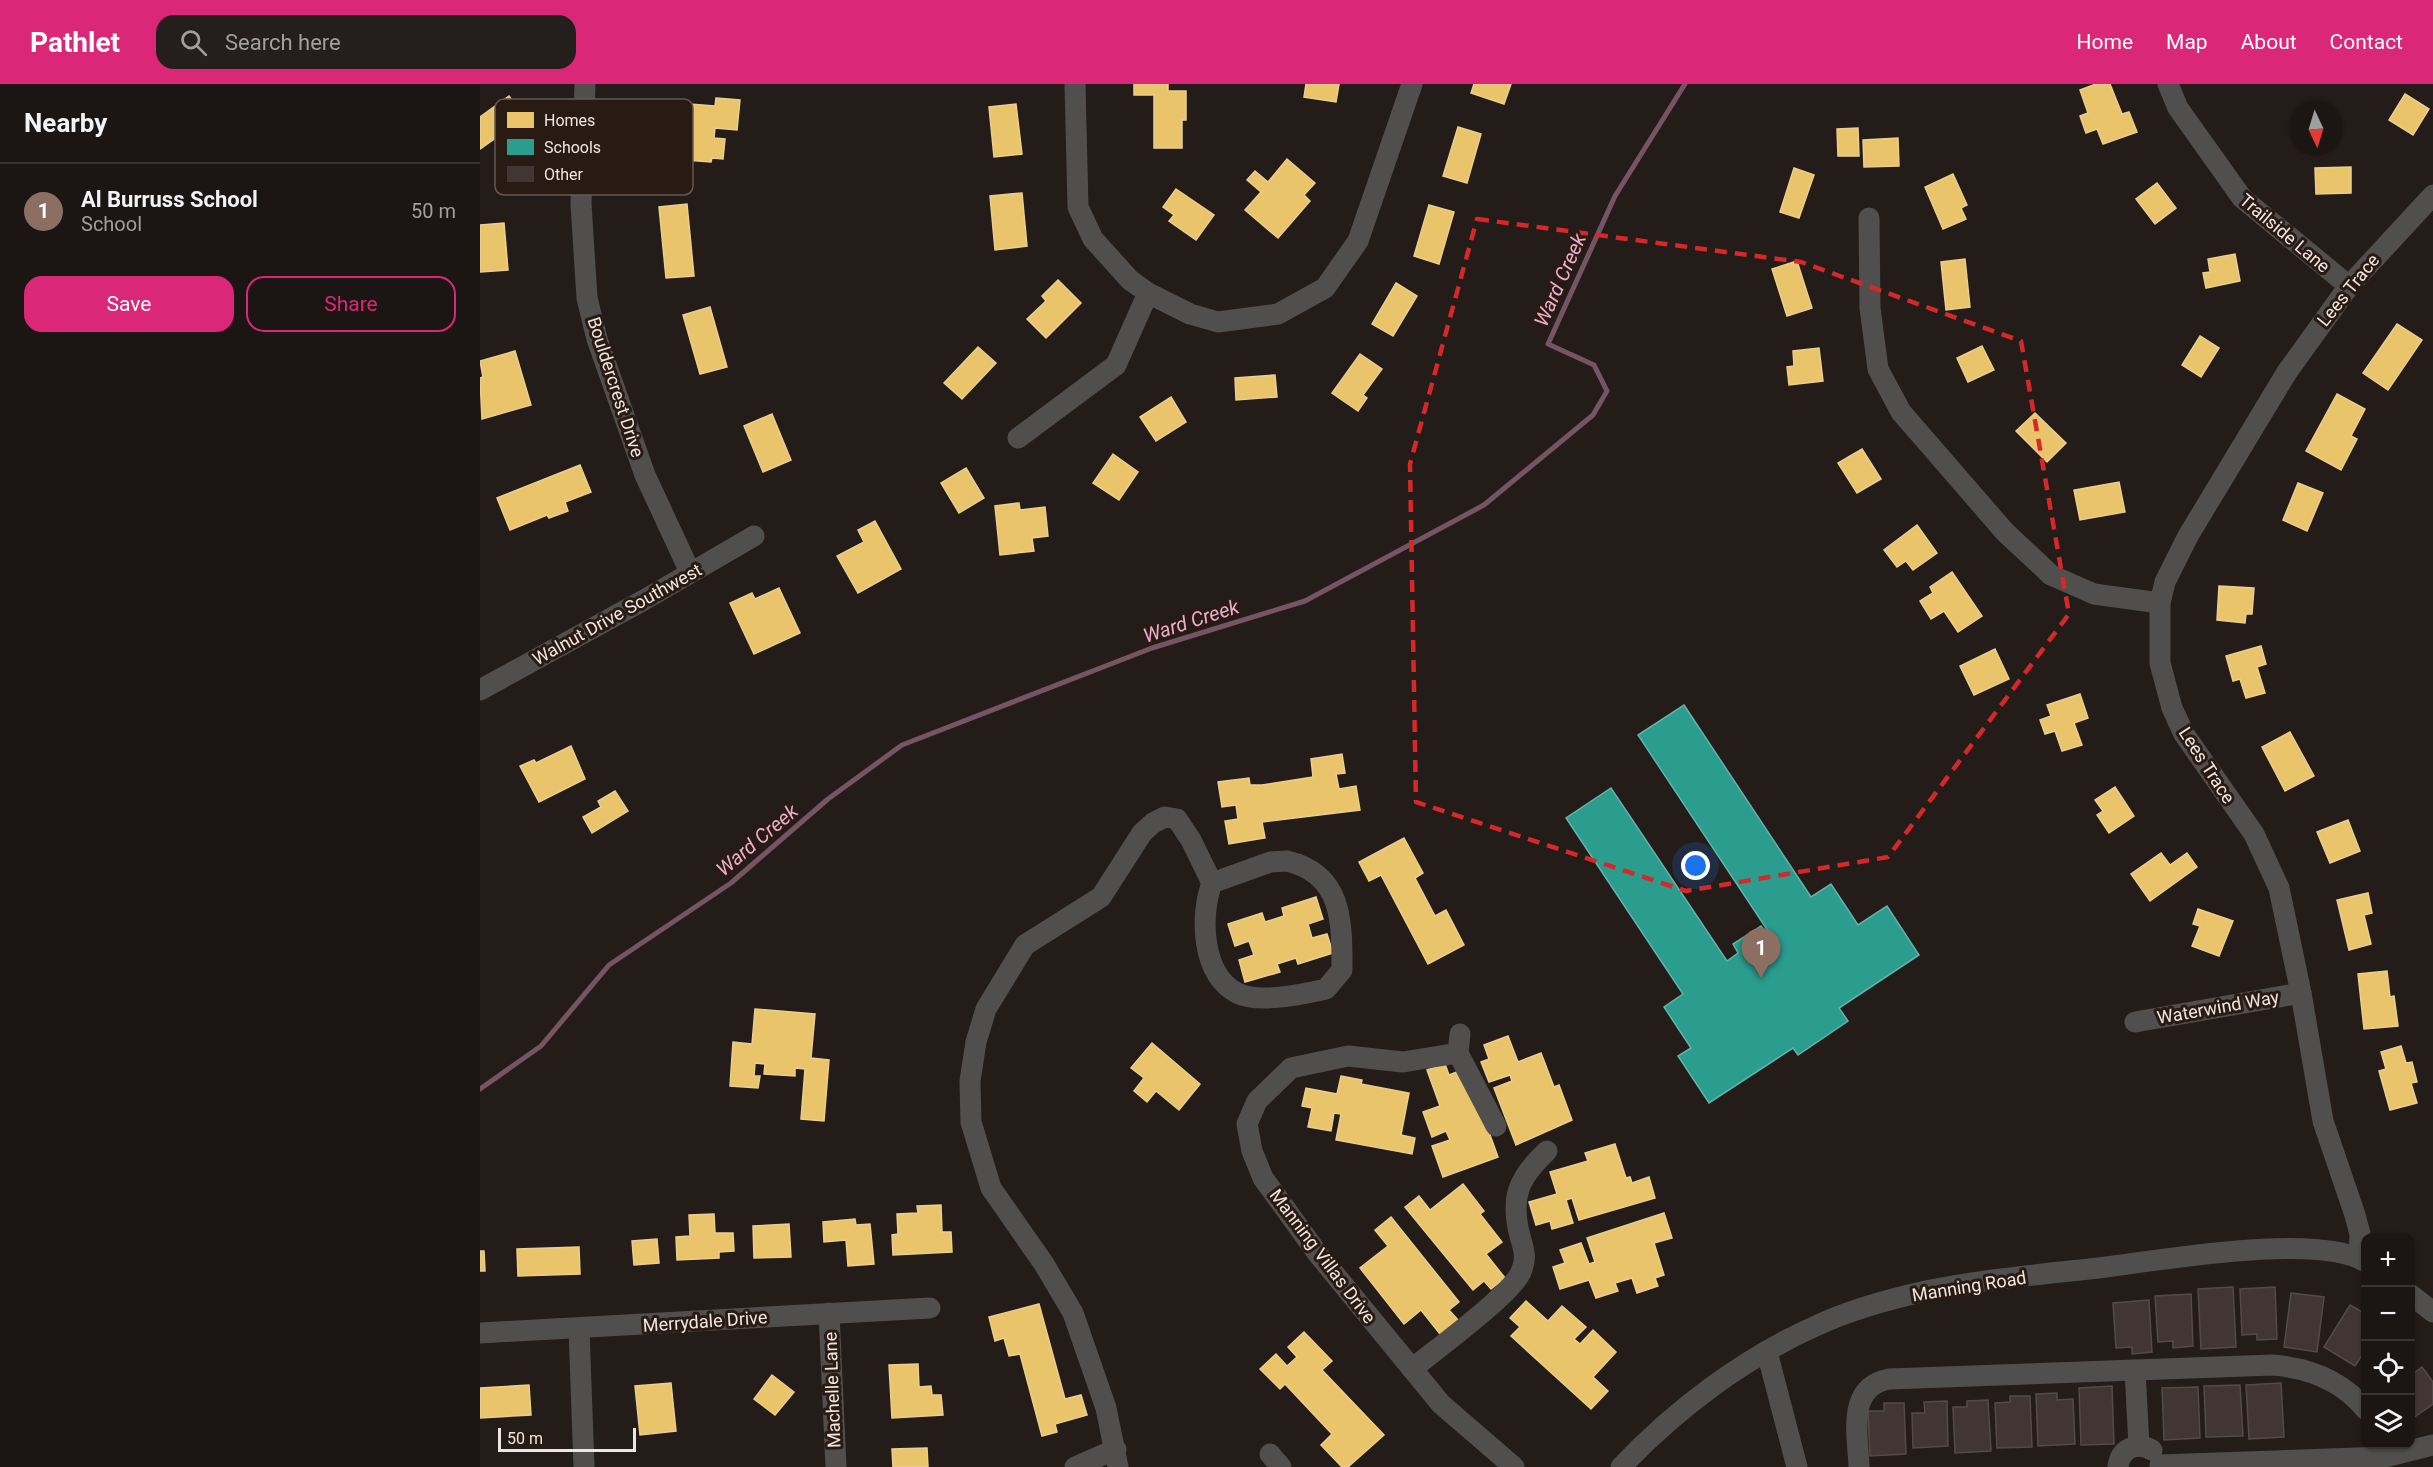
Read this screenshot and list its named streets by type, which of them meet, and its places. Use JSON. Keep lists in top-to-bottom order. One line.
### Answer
{"streets":{"street":["Trailside Lane","Lees Trace","Bouldercrest Drive","Walnut Drive Southwest","Waterwind Way","Manning Villas Drive","Manning Road","Merrydale Drive","Machelle Lane"]},"crossings":[["Trailside Lane","Lees Trace"],["Lees Trace","Waterwind Way"],["Bouldercrest Drive","Walnut Drive Southwest"],["Merrydale Drive","Machelle Lane"]],"water":["Ward Creek"],"legend":["Homes","Schools","Other"],"scale_bar":"50 m","north":"bottom","page":{"header":"Pathlet","search":"Search here","nav":["Home","Map","About","Contact"],"heading":"Nearby","list":[{"mark":"1","name":"Al Burruss School","note":"School","value":"50 m"}],"buttons":["Save","Share"],"pins":"1","map_buttons":["+","−"],"scale":"50 m"}}
